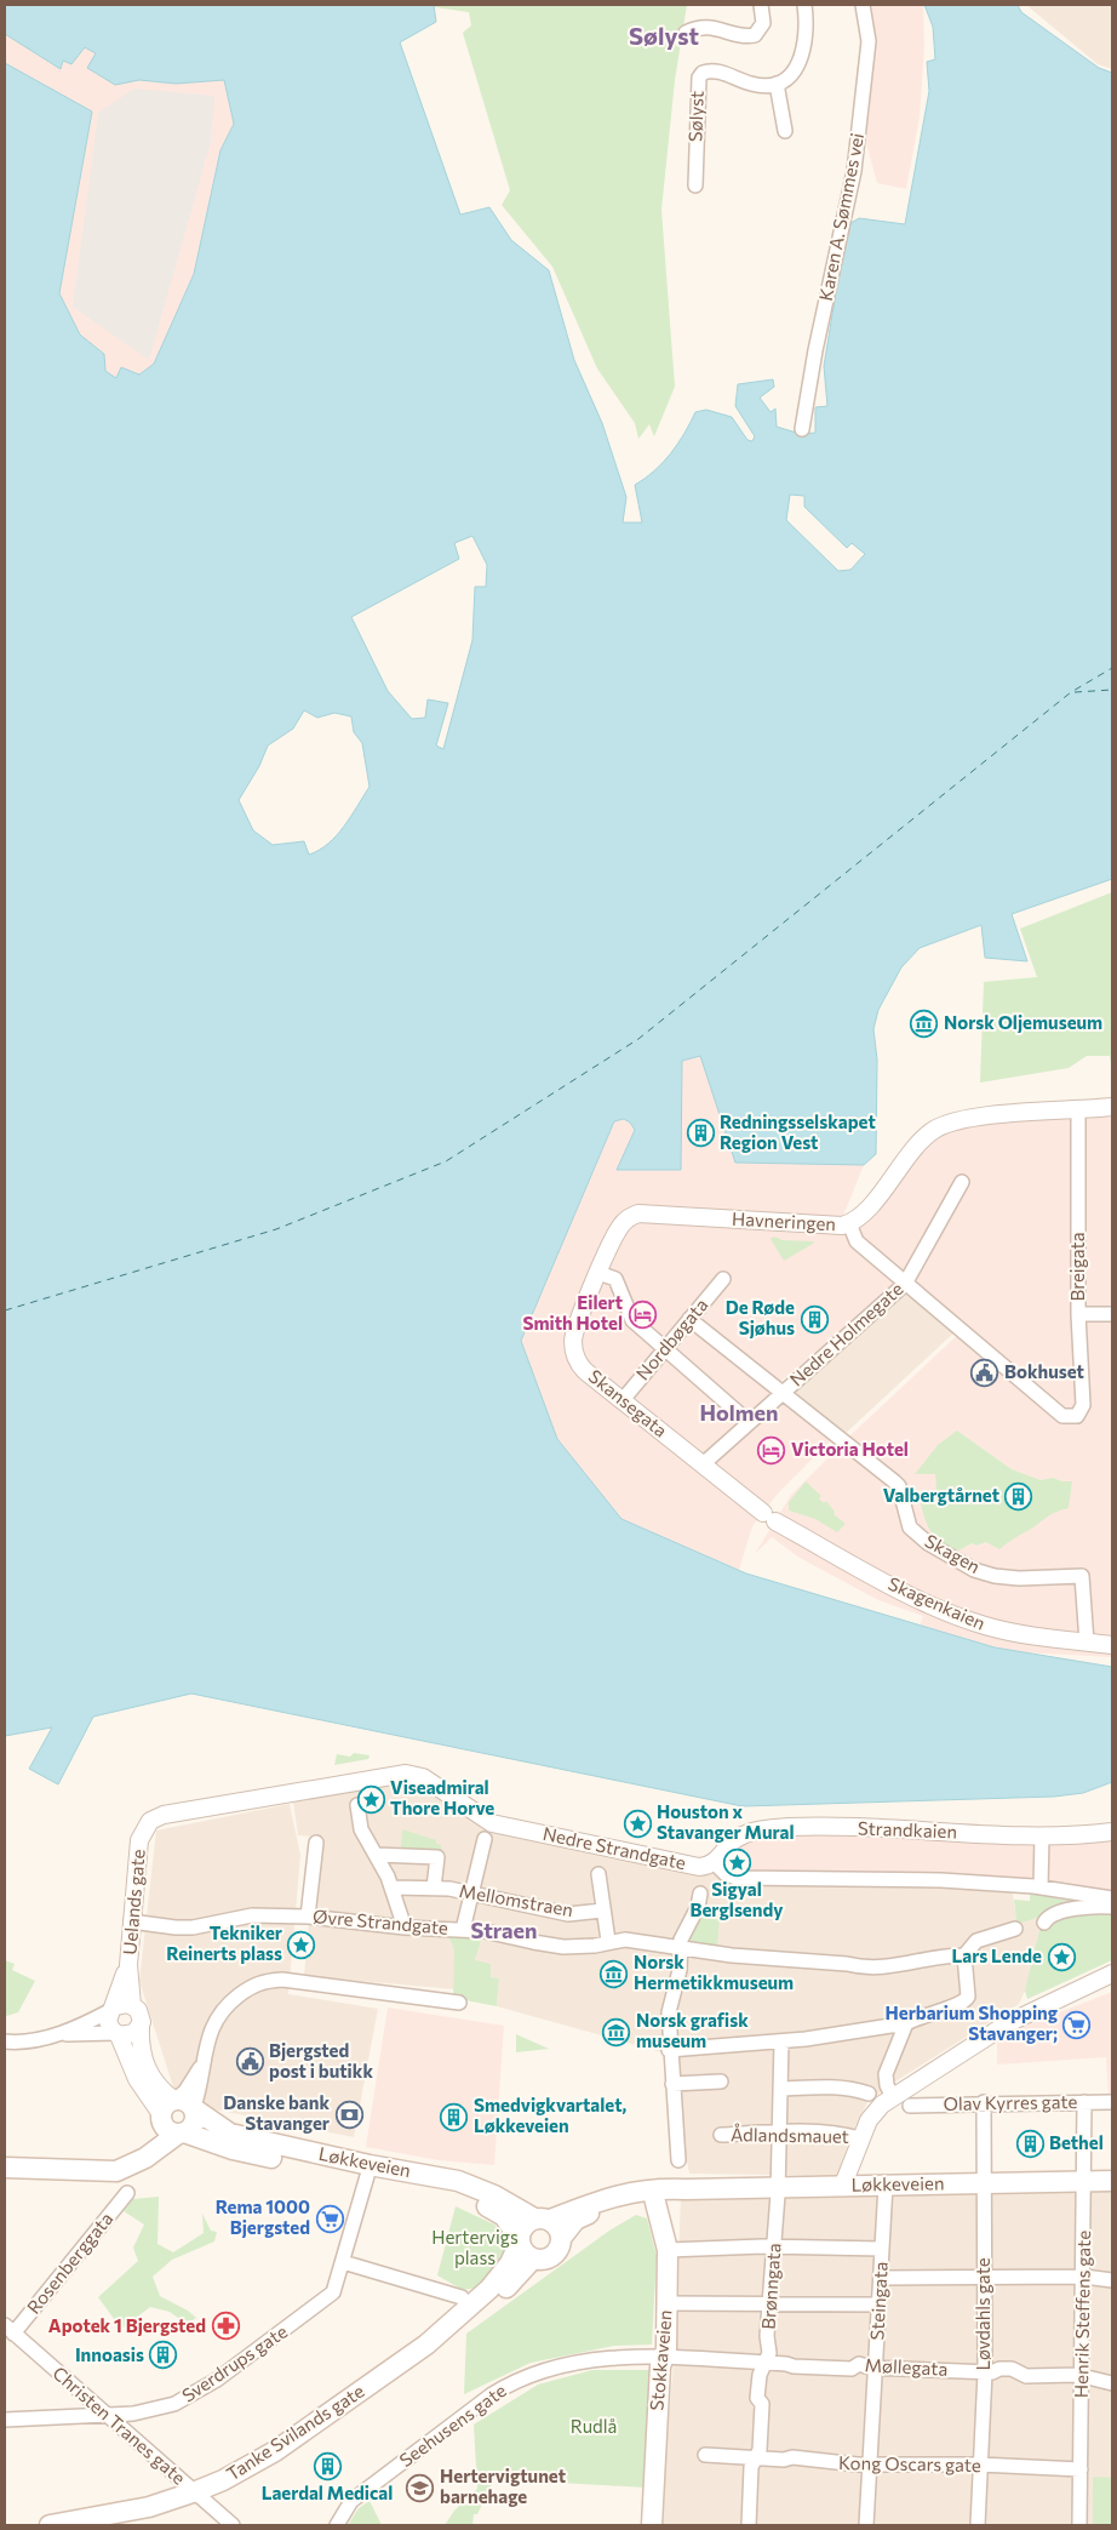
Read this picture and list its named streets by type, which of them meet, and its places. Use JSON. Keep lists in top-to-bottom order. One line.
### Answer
{"streets":{"main road":["Løkkeveien","Stokkaveien","Tanke Svilands gate"],"street":["Sølyst","Karen A. Sømmes vei","Havneringen","Breigata","Nedre Holmegate","Nordbøgata","Skansegata","Skagen","Skagenkaien","Strandkaien","Nedre Strandgate","Mellomstraen","Uelands gate","Øvre Strandgate","Olav Kyrres gate","Ådlandsmauet","Rosenberggata","Brønngata","Steingata","Løvdahls gate","Henrik Steffens gate","Sverdrups gate","Møllegata","Christen Tranes gate","Seehusens gate","Kong Oscars gate"]},"crossings":[["Havneringen","Breigata"],["Havneringen","Skansegata"],["Breigata","Nedre Holmegate"],["Nedre Holmegate","Skansegata"],["Nedre Holmegate","Skagen"],["Nordbøgata","Skansegata"],["Skansegata","Skagenkaien"],["Skagen","Skagenkaien"],["Strandkaien","Nedre Strandgate"],["Nedre Strandgate","Uelands gate"],["Uelands gate","Øvre Strandgate"],["Olav Kyrres gate","Løvdahls gate"],["Olav Kyrres gate","Henrik Steffens gate"],["Ådlandsmauet","Brønngata"],["Løkkeveien","Brønngata"],["Løkkeveien","Steingata"],["Løkkeveien","Løvdahls gate"],["Løkkeveien","Henrik Steffens gate"],["Løkkeveien","Stokkaveien"],["Løkkeveien","Sverdrups gate"],["Løkkeveien","Tanke Svilands gate"],["Rosenberggata","Christen Tranes gate"],["Brønngata","Møllegata"],["Brønngata","Kong Oscars gate"],["Steingata","Møllegata"],["Steingata","Kong Oscars gate"],["Løvdahls gate","Møllegata"],["Løvdahls gate","Kong Oscars gate"],["Henrik Steffens gate","Møllegata"],["Henrik Steffens gate","Kong Oscars gate"],["Stokkaveien","Møllegata"],["Stokkaveien","Seehusens gate"],["Sverdrups gate","Christen Tranes gate"],["Møllegata","Seehusens gate"],["Christen Tranes gate","Tanke Svilands gate"]],"districts":["Sølyst","Holmen","Straen"],"parks":["Hertervigs plass","Rudlå"],"places":{"museum":["Norsk Oljemuseum","Norsk Hermetikkmuseum","Norsk grafisk museum"],"building":["Redningsselskapet Region Vest","De Røde Sjøhus","Valbergtårnet","Smedvigkvartalet, Løkkeveien","Bethel","Innoasis","Laerdal Medical"],"hotel":["Eilert Smith Hotel","Victoria Hotel"],"public building":["Bokhuset","Bjergsted post i butikk"],"place":["Viseadmiral Thore Horve","Houston x Stavanger Mural","Sigyal Berglsendy","Tekniker Reinerts plass","Lars Lende"],"supermarket":["Herbarium Shopping Stavanger;","Rema 1000 Bjergsted"],"bank":["Danske bank Stavanger"],"pharmacy":["Apotek 1 Bjergsted"],"school or university":["Hertervigtunet barnehage"]}}
